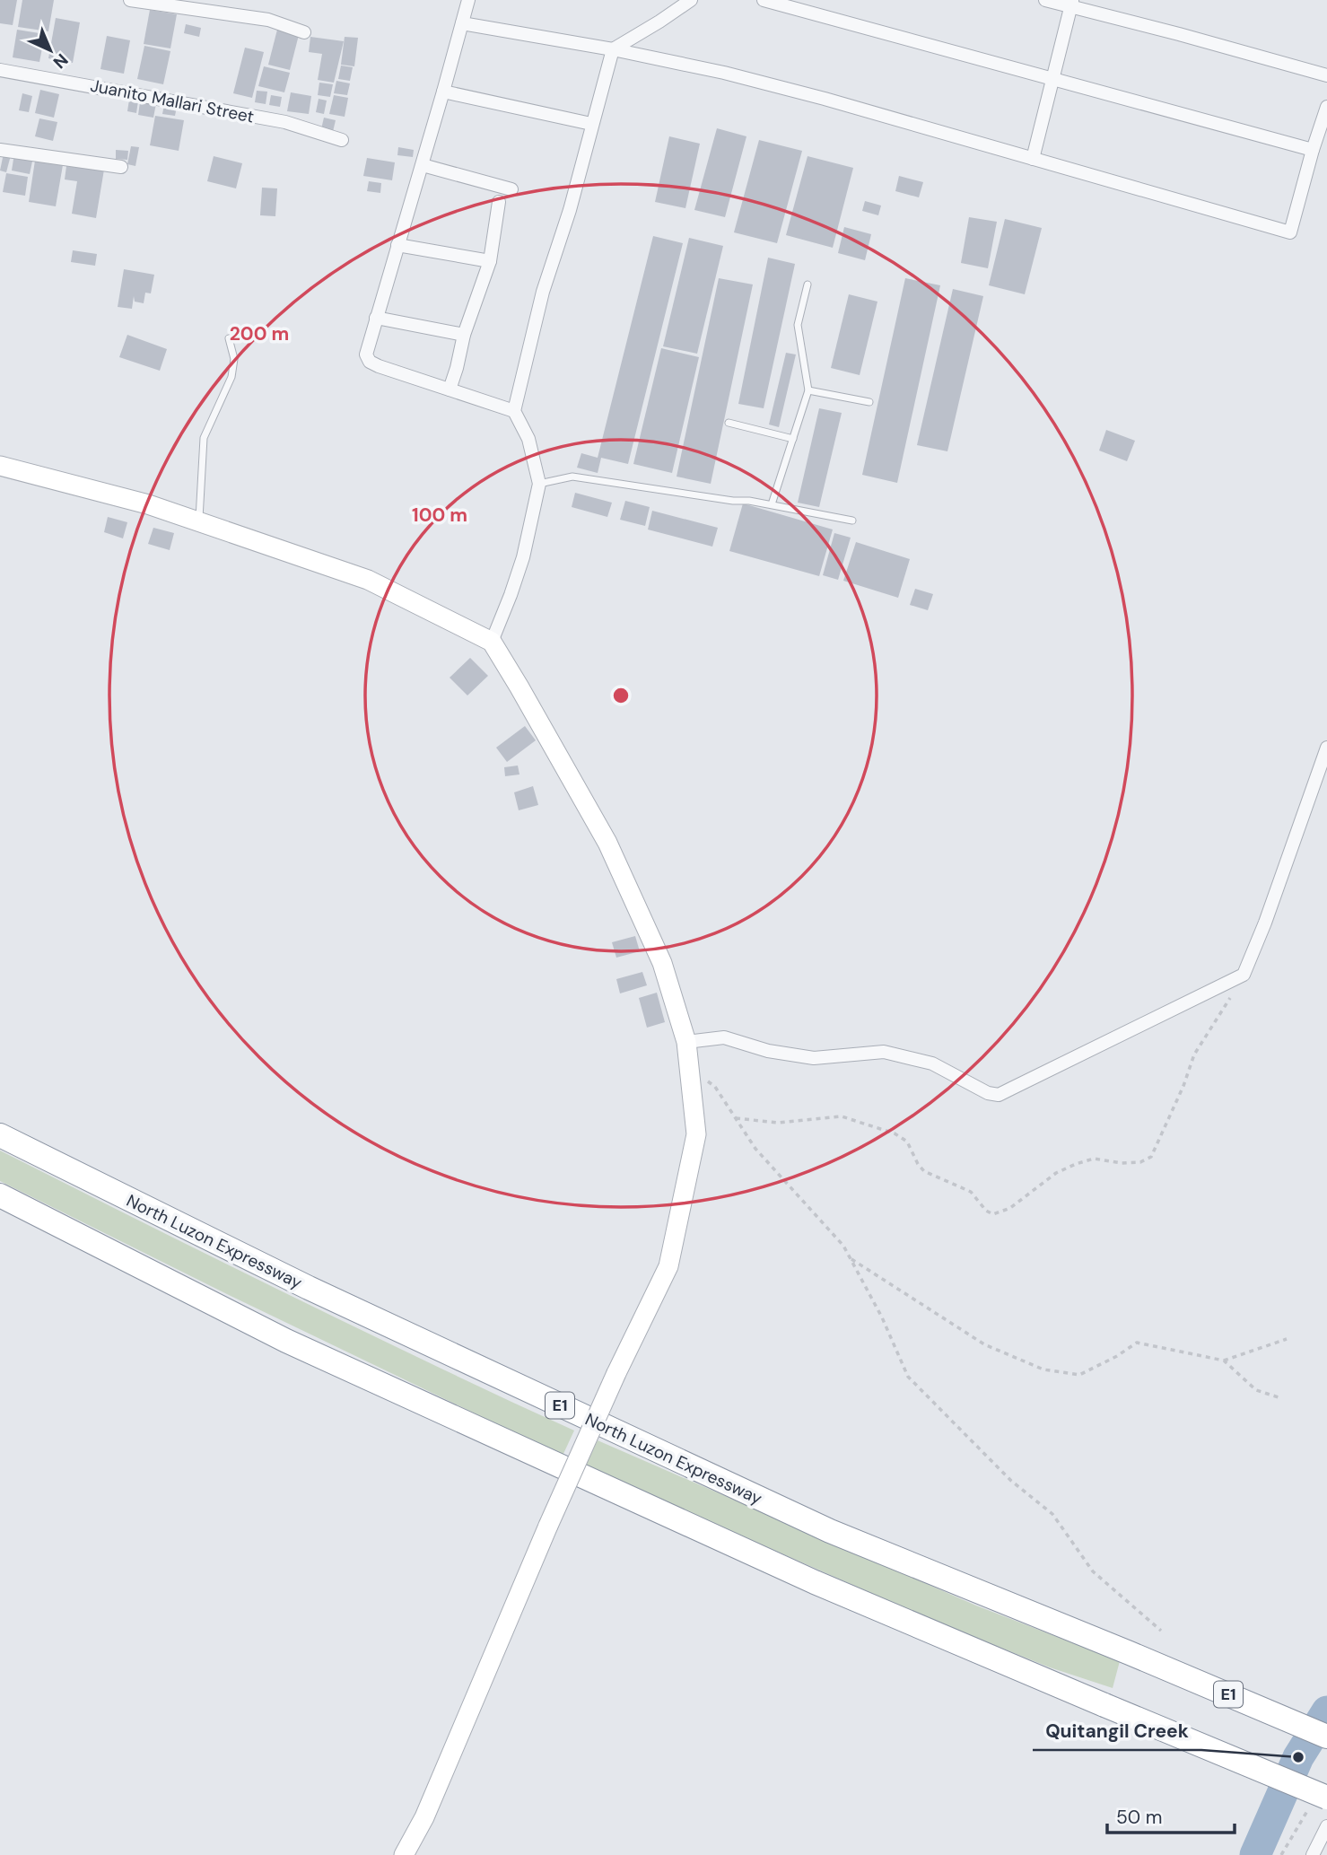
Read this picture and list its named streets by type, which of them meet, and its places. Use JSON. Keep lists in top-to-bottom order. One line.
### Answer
{"streets":{"highway":["North Luzon Expressway","E1"],"street":["Juanito Mallari Street"]},"places":["Quitangil Creek"],"scale_bar":"50 m","north":"bottom right","rings":["200 m","100 m"]}
